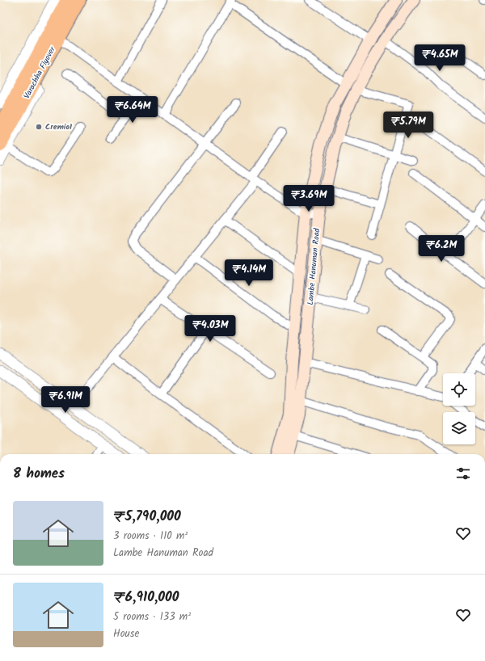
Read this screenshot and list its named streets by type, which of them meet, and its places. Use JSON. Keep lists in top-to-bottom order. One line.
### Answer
{"streets":{"main road":["Varachha Flyover","Lambe Hanuman Road"]},"places":["Cremio1"],"page":{"price":["₹4.65M","₹6.64M","₹5.79M","₹3.69M","₹6.2M","₹4.14M","₹4.03M","₹6.91M"],"heading":"8 homes","list":[{"name":"₹5,790,000","note":"3 rooms · 110 m² · Lambe Hanuman Road"},{"name":"₹6,910,000","note":"5 rooms · 133 m² · House"}]}}
